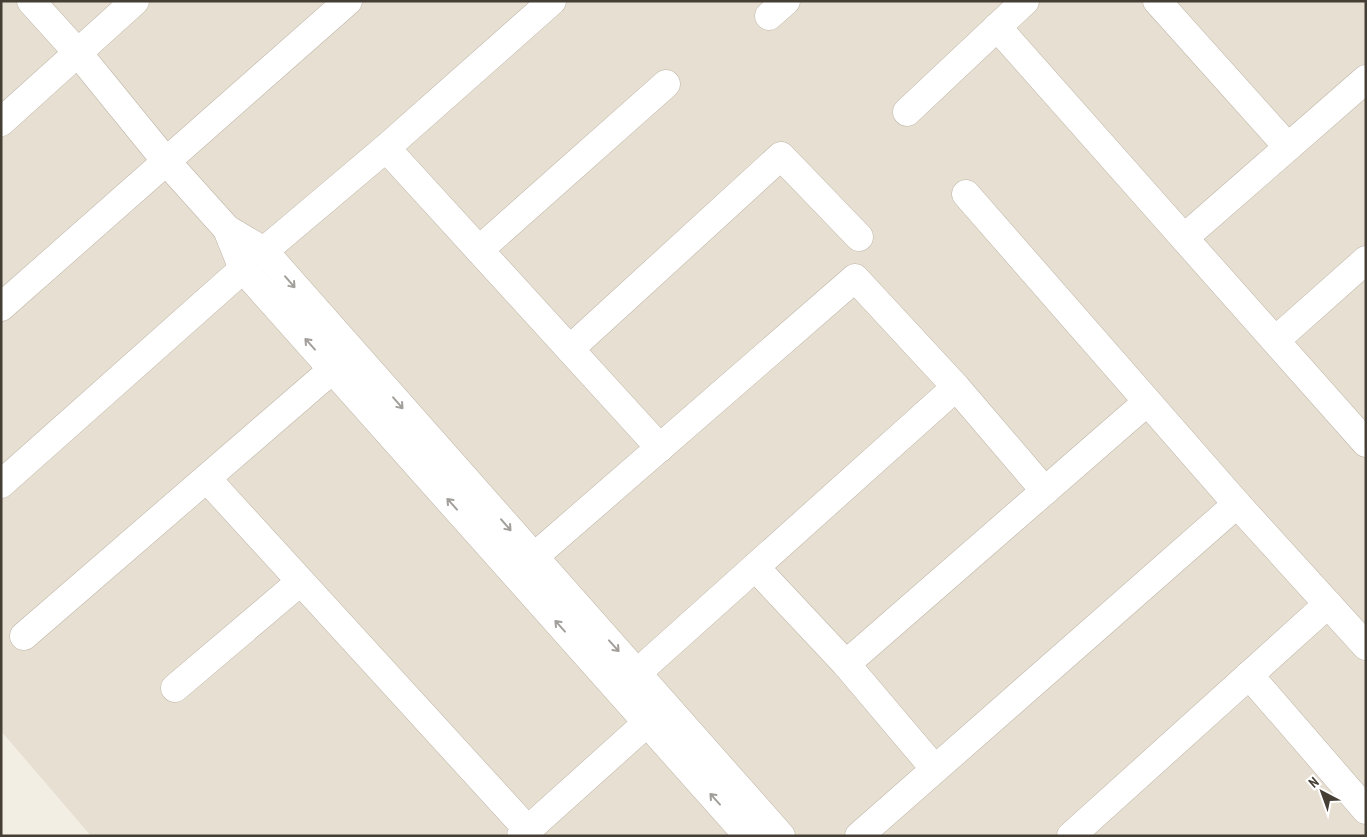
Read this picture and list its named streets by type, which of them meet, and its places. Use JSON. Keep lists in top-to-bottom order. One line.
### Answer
{"north":"top left"}
